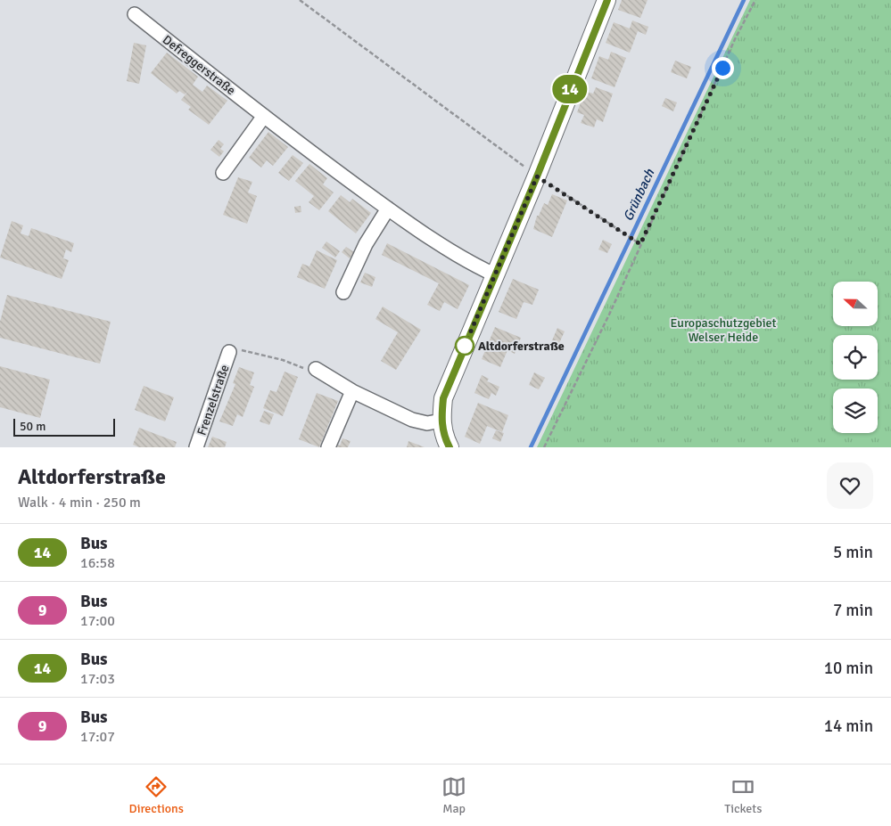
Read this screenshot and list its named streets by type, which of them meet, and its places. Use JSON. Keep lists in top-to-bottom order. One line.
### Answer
{"streets":{"street":["Defreggerstraße","Frenzelstraße"]},"water":["Grünbach"],"parks":["Europaschutzgebiet Welser Heide"],"places":["Altdorferstraße"],"lines":["bus line 14"],"scale_bar":"50 m","north":"left","page":{"on_map":"14","scale":"50 m","heading":["Altdorferstraße","Walk · 4 min · 250 m"],"list":[{"mark":"14","name":"Bus","note":"16:58","value":"5 min"},{"mark":"9","name":"Bus","note":"17:00","value":"7 min"},{"mark":"14","name":"Bus","note":"17:03","value":"10 min"},{"mark":"9","name":"Bus","note":"17:07","value":"14 min"}],"tabs":["Directions","Map","Tickets"]}}
